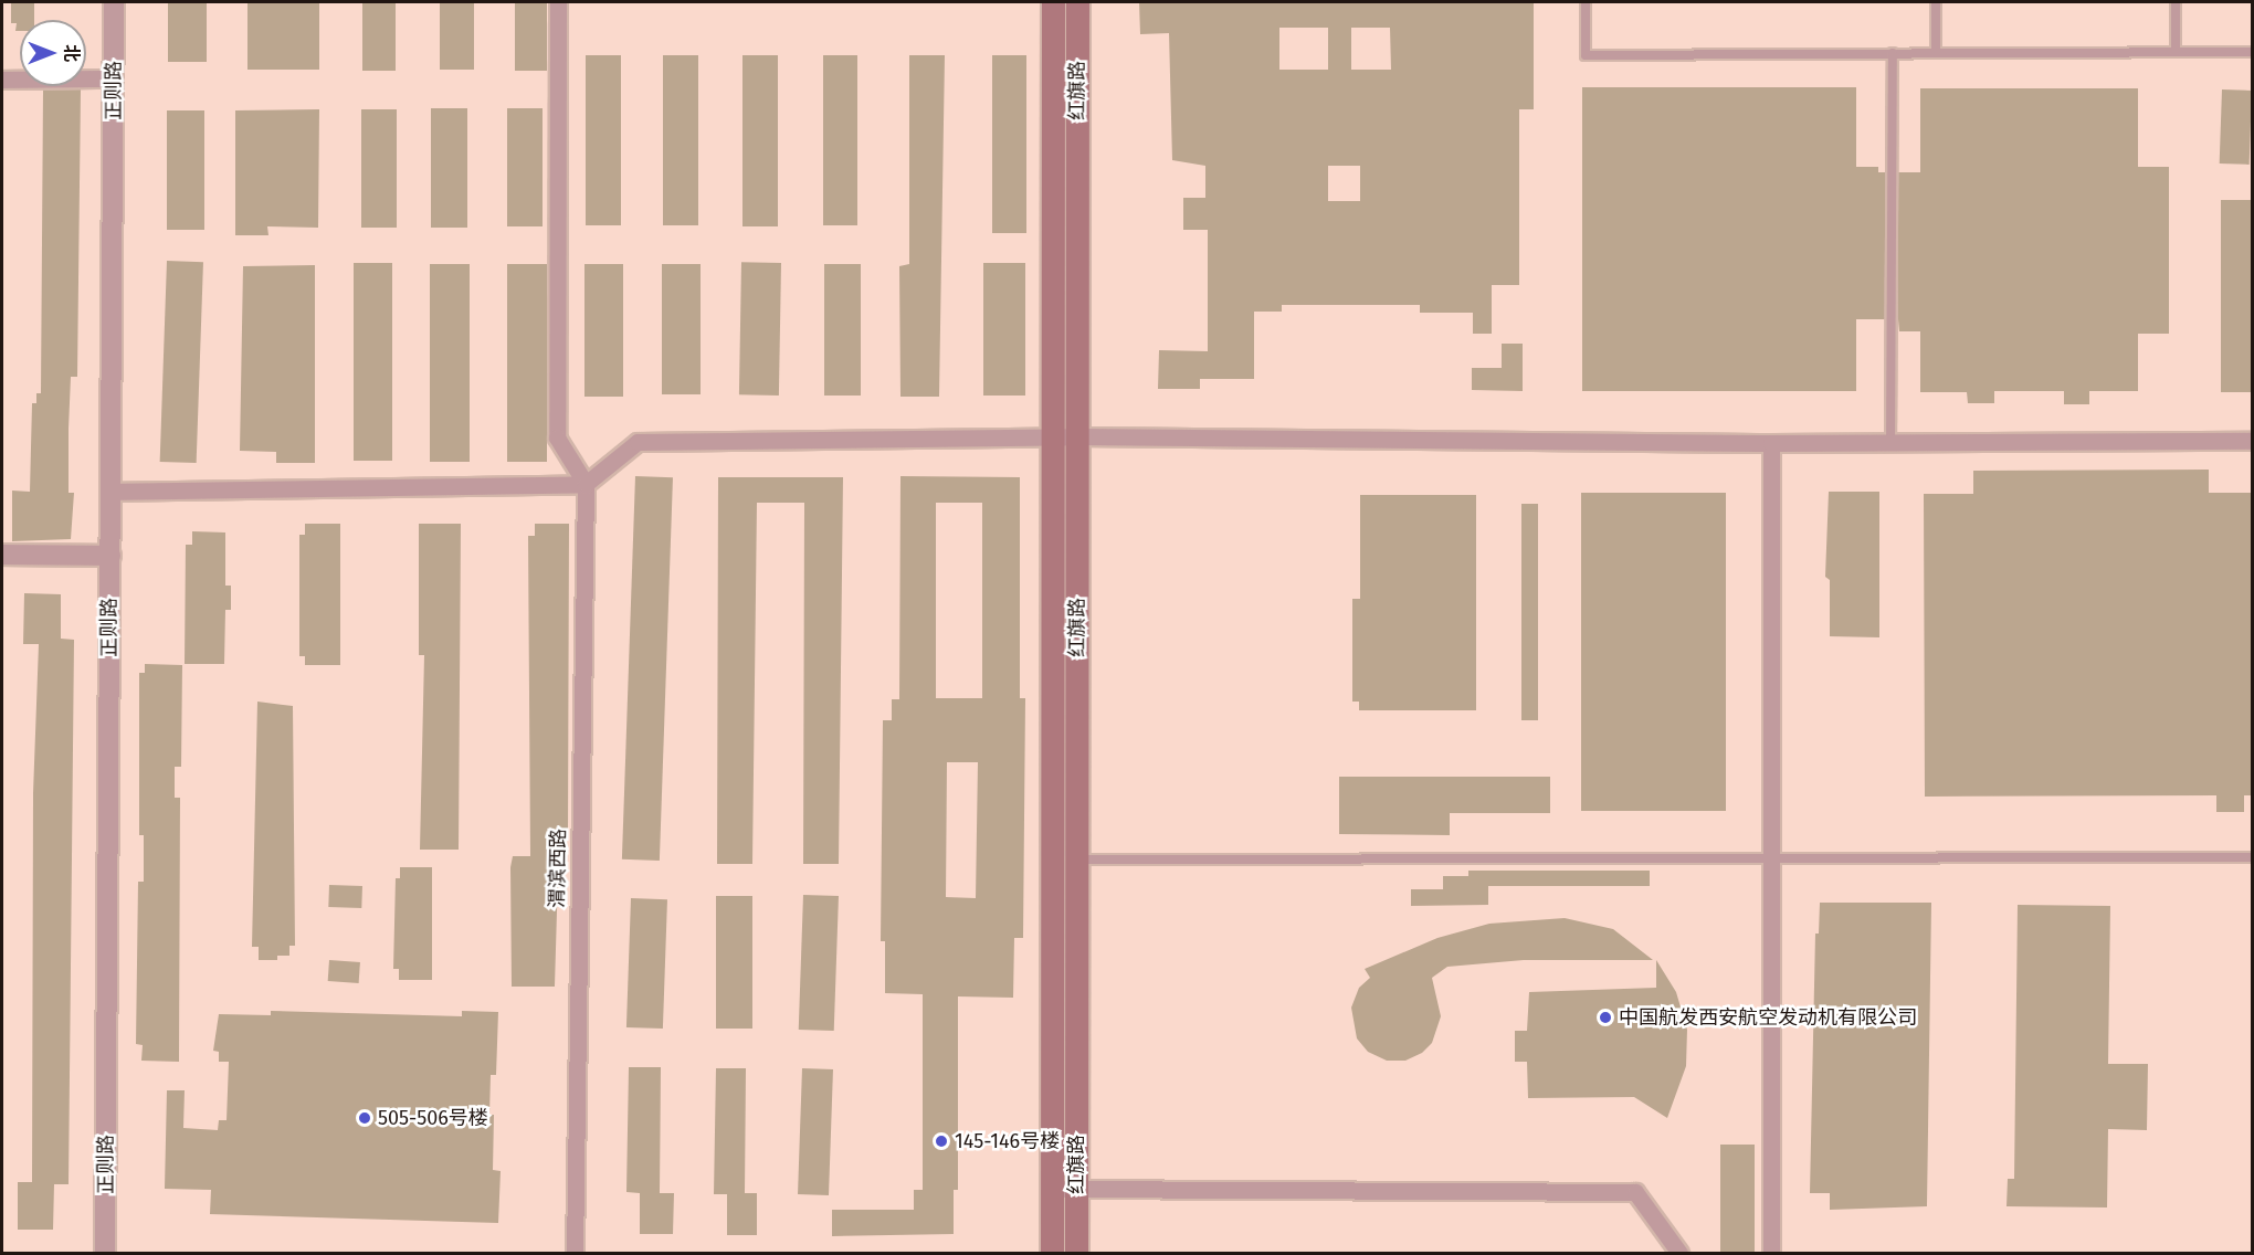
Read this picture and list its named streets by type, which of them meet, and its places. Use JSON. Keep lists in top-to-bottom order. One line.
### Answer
{"streets":{"main road":["红旗路"],"street":["正则路","渭滨西路"]},"places":["中国航发西安航空发动机有限公司","505-506号楼","145-146号楼"],"north":"right"}
